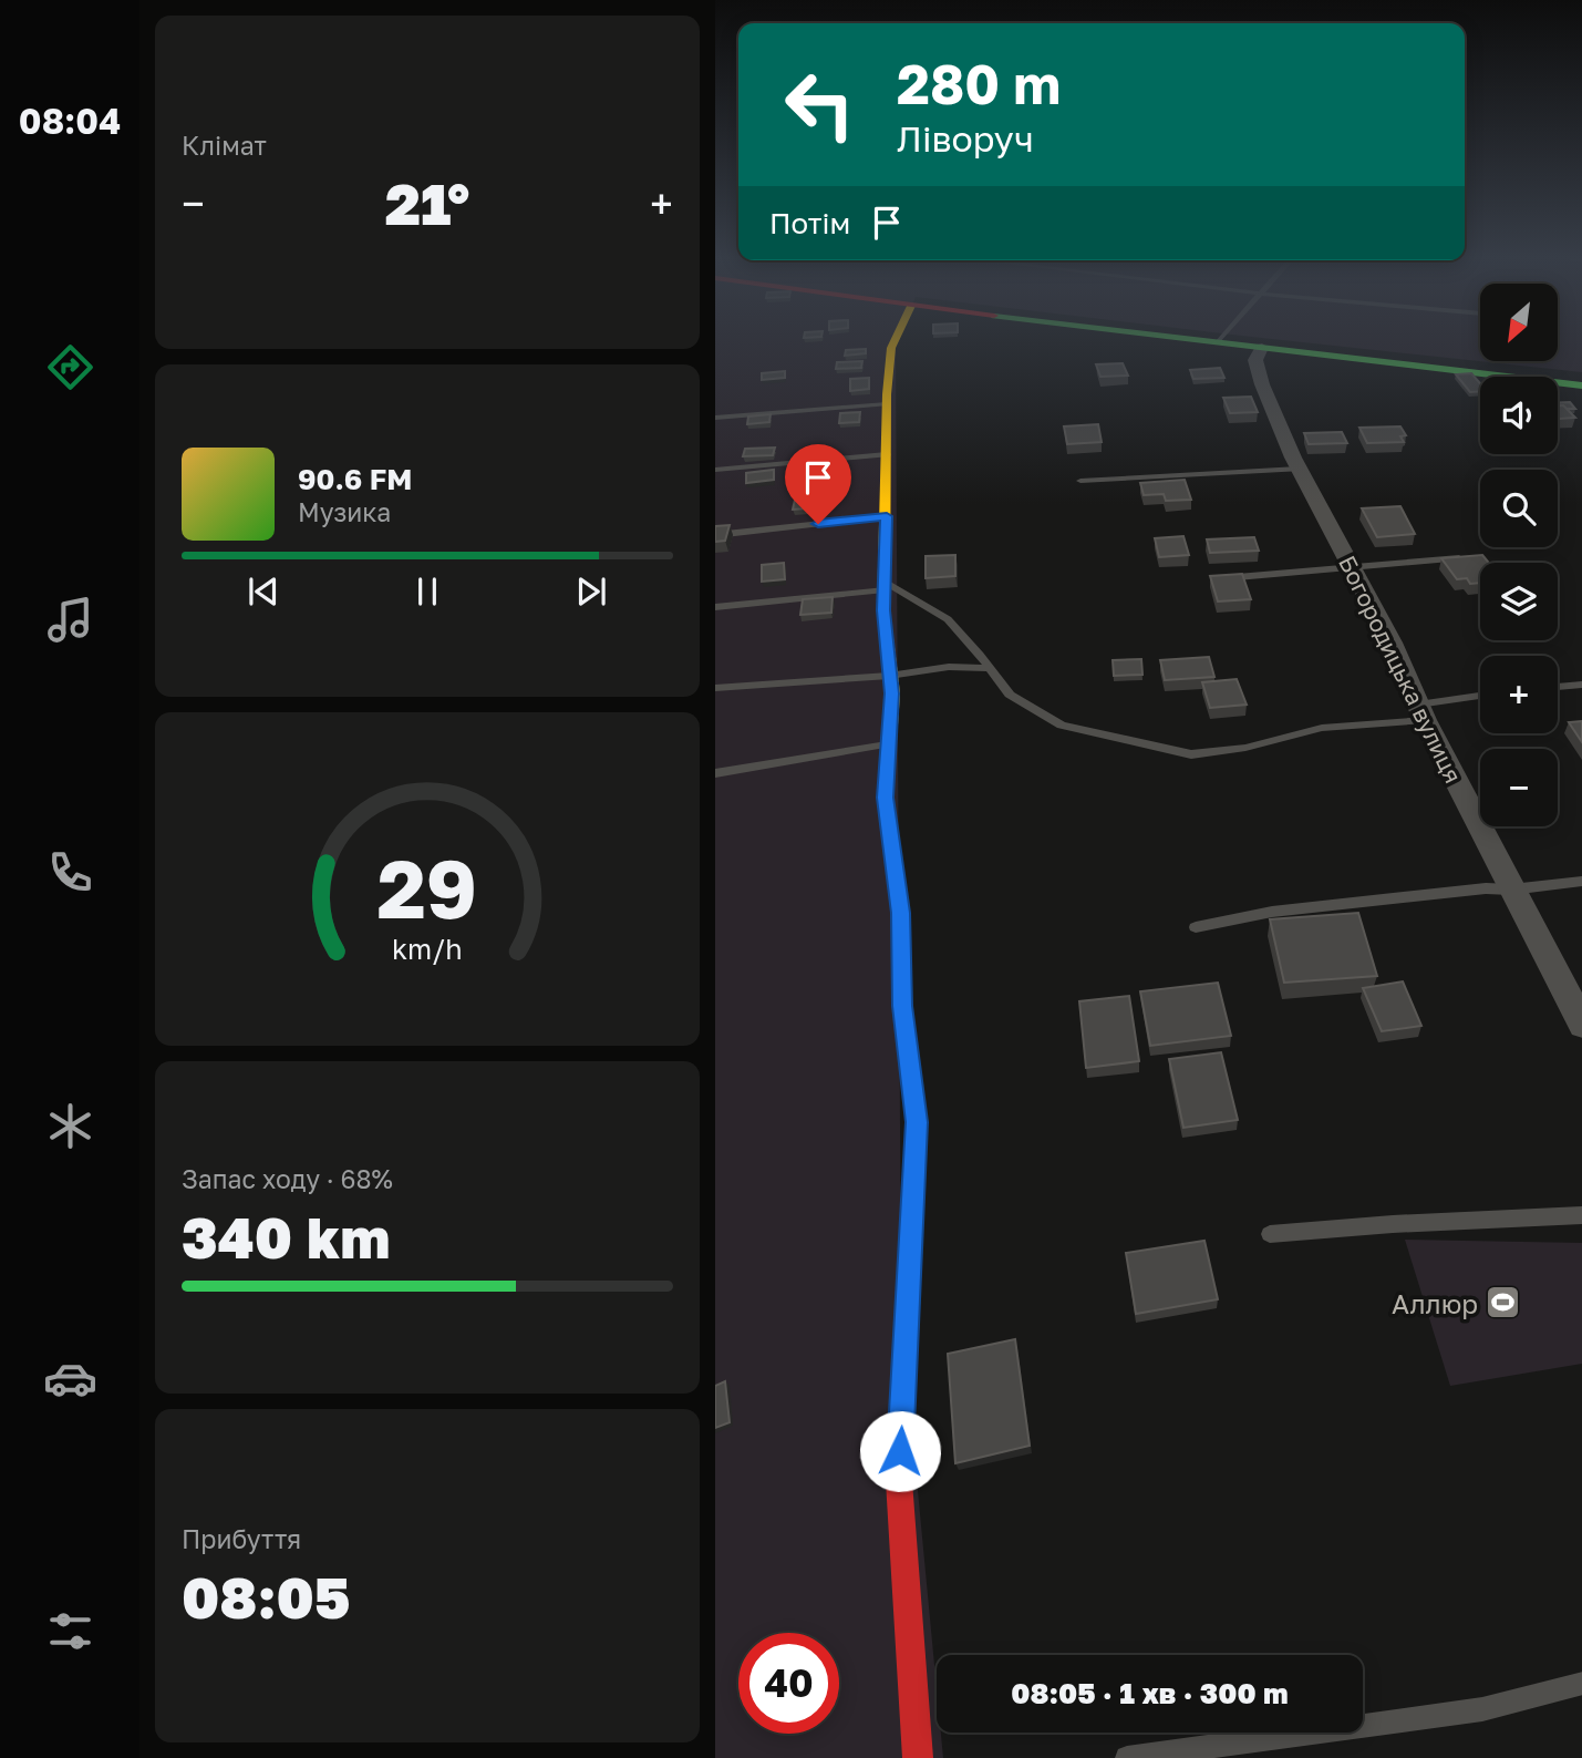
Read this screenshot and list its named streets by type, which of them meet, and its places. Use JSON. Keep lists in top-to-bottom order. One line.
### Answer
{"streets":{"street":["Богородицька вулиця"]},"places":{"sports":["Аллюр"]},"north":"bottom left","page":{"tabs":"08:04","tile":["Клімат",["Запас ходу · 68%","340 km"],["Прибуття","08:05"]],"turn":["280 m","Ліворуч"],"heat":["−","21°","+"],"then":"Потім","map_buttons":["+","−"],"song":["90.6 FM","Музика"],"limit":"40","trip":"08:05 · 1 хв · 300 m","gauge":["29","km/h"]}}
